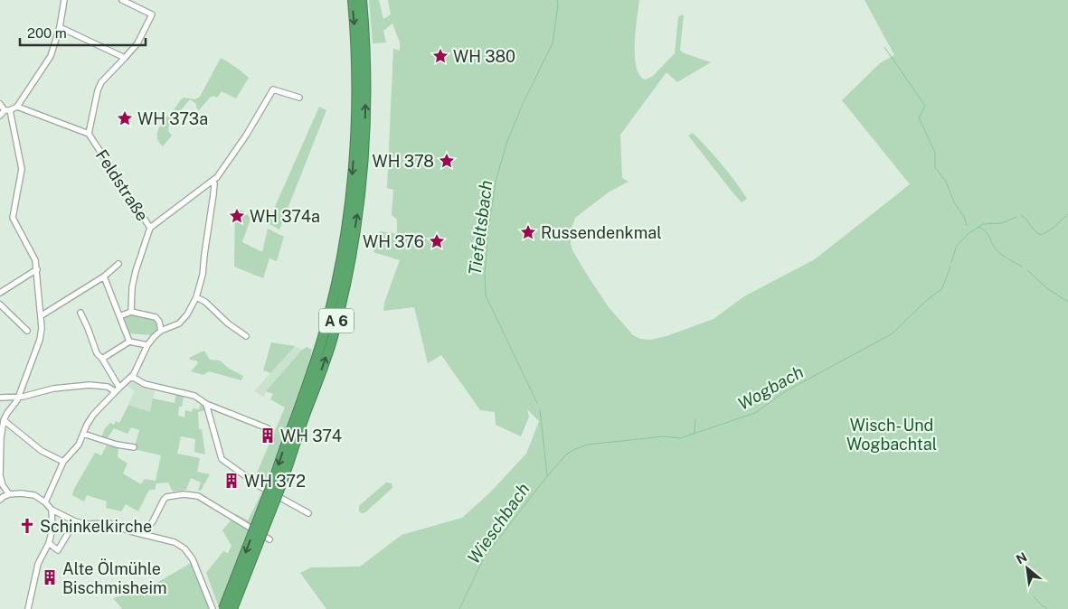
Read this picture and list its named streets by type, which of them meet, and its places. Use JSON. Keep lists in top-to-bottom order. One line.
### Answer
{"streets":{"highway":["A 6"],"street":["Feldstraße"]},"water":["Tiefeltsbach","Wogbach","Wieschbach"],"parks":["Wisch- Und Wogbachtal"],"places":{"place":["WH 380","WH 373a","WH 378","WH 374a","Russendenkmal","WH 376"],"building":["WH 374","WH 372","Alte Ölmühle Bischmisheim"],"church":["Schinkelkirche"]},"scale_bar":"200 m","north":"top left"}
